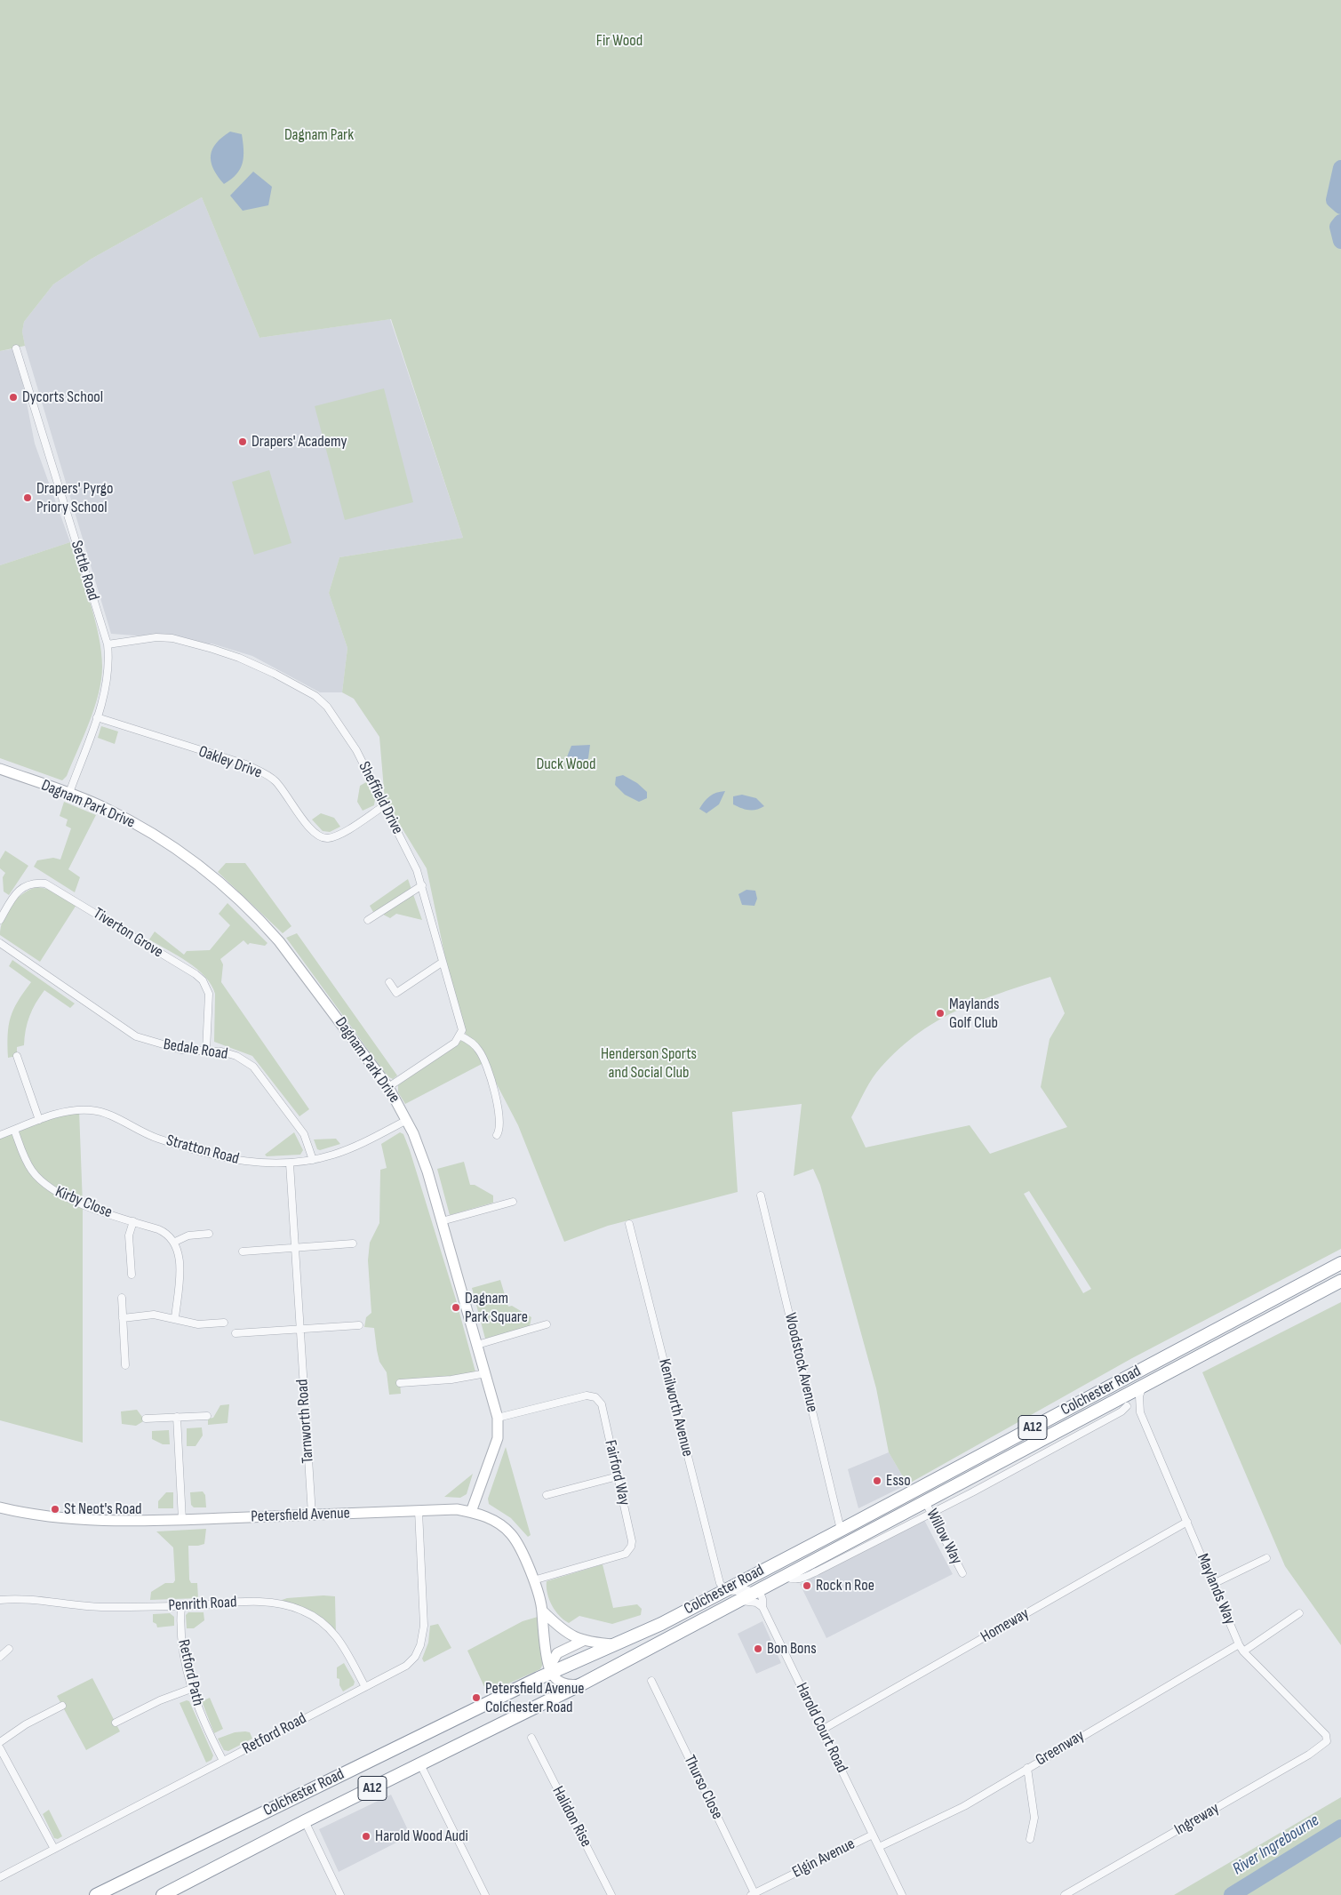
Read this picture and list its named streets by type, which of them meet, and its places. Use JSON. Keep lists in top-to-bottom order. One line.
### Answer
{"streets":{"highway":["Colchester Road","A12"],"street":["Settle Road","Oakley Drive","Sheffield Drive","Dagnam Park Drive","Tiverton Grove","Bedale Road","Stratton Road","Kirby Close","Woodstock Avenue","Kenilworth Avenue","Tarnworth Road","Fairford Way","Petersfield Avenue","Willow Way","Maylands Way","Penrith Road","Homeway","Retford Path","Harold Court Road","Retford Road","Greenway","Thurso Close","Halidon Rise","Ingreway","Elgin Avenue"]},"crossings":[["Settle Road","Oakley Drive"],["Settle Road","Sheffield Drive"],["Settle Road","Dagnam Park Drive"],["Oakley Drive","Sheffield Drive"],["Dagnam Park Drive","Stratton Road"],["Dagnam Park Drive","Fairford Way"],["Dagnam Park Drive","Petersfield Avenue"],["Tiverton Grove","Bedale Road"],["Bedale Road","Stratton Road"],["Stratton Road","Kirby Close"],["Stratton Road","Tarnworth Road"],["Woodstock Avenue","Colchester Road"],["Colchester Road","Kenilworth Avenue"],["Colchester Road","Petersfield Avenue"],["Colchester Road","Willow Way"],["Colchester Road","Maylands Way"],["Colchester Road","Harold Court Road"],["Tarnworth Road","Petersfield Avenue"],["Fairford Way","Petersfield Avenue"],["Petersfield Avenue","Retford Road"],["Maylands Way","Homeway"],["Maylands Way","Greenway"],["Maylands Way","Ingreway"],["Penrith Road","Retford Path"],["Penrith Road","Retford Road"],["Homeway","Harold Court Road"],["Retford Path","Retford Road"],["Harold Court Road","Greenway"],["Harold Court Road","Elgin Avenue"],["Thurso Close","Elgin Avenue"]],"water":["River Ingrebourne"],"parks":["Fir Wood","Dagnam Park","Duck Wood","Henderson Sports and Social Club"],"places":["Dycorts School","Drapers' Academy","Drapers' Pyrgo Priory School","Maylands Golf Club","Dagnam Park Square","Esso","St Neot's Road","Rock n Roe","Bon Bons","Petersfield Avenue Colchester Road","Harold Wood Audi"]}
